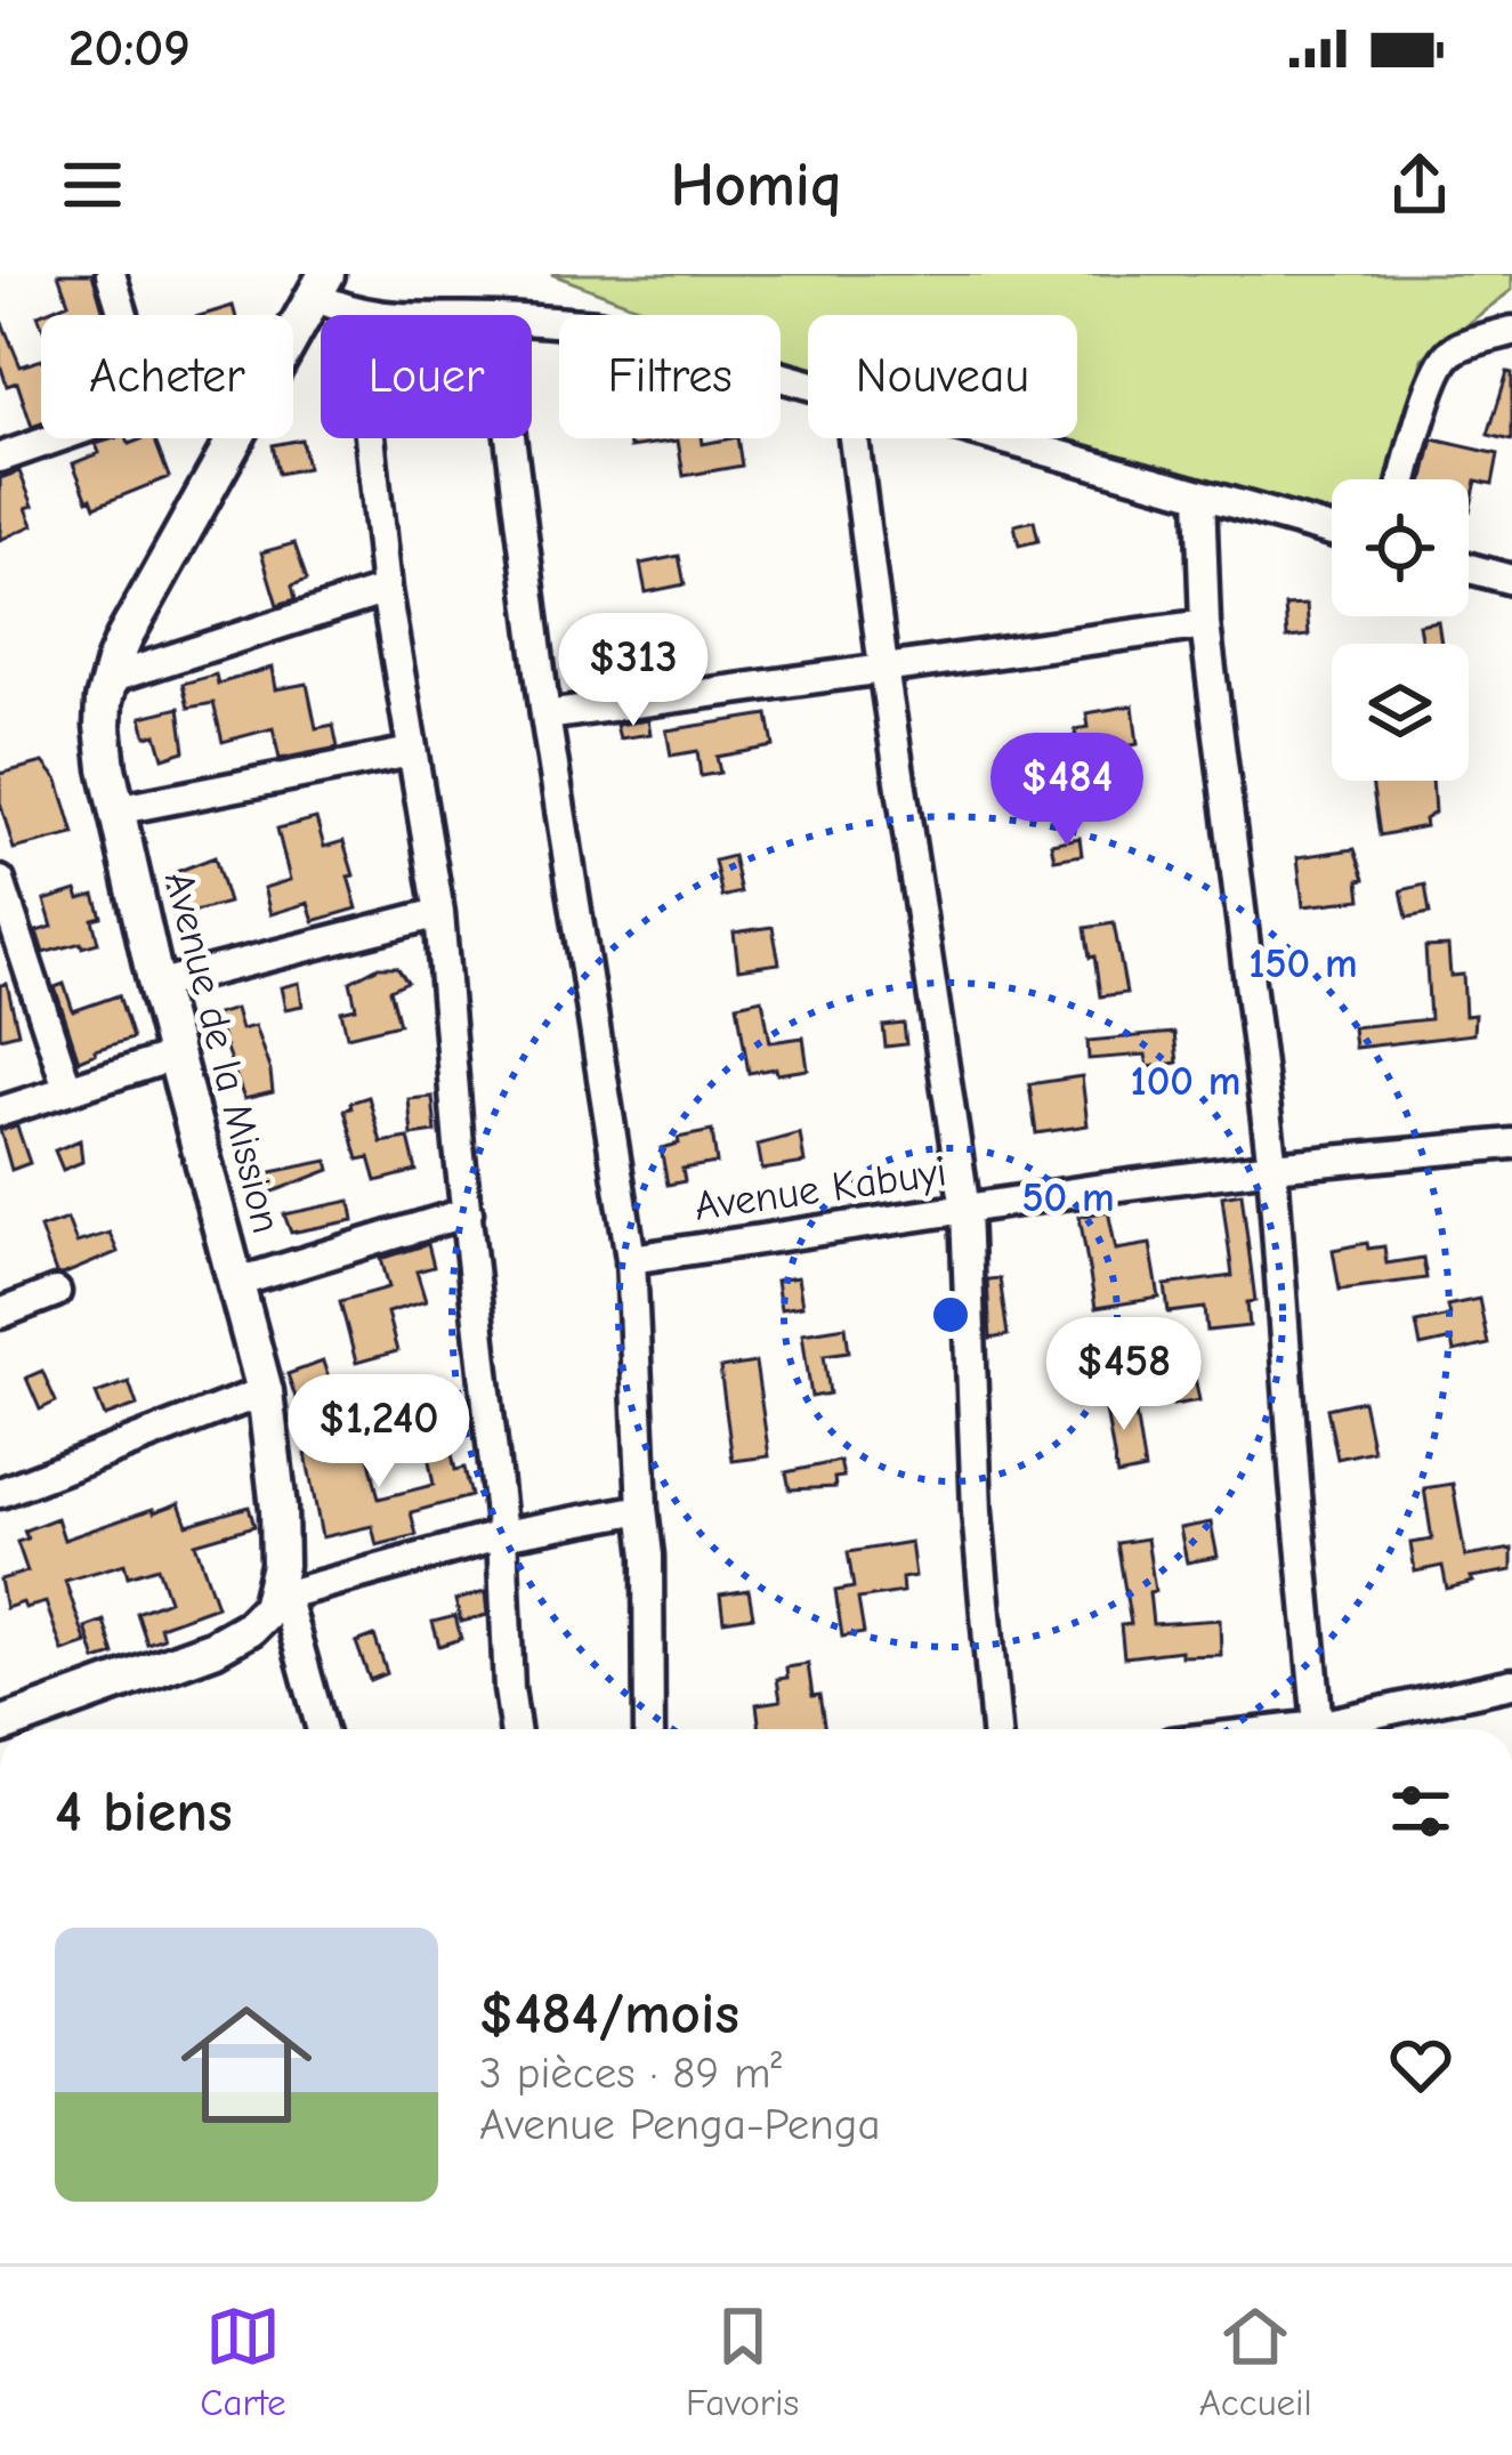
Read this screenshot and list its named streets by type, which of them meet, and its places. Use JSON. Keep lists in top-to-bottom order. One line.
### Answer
{"streets":{"street":["Avenue de la Mission","Avenue Kabuyi"]},"page":{"status":"20:09","header":"Homiq","chip":["Acheter","Louer","Filtres","Nouveau"],"price":["$313","$484","$458","$1,240"],"heading":"4 biens","list":[{"name":"$484/mois","note":"3 pièces · 89 m² · Avenue Penga-Penga"}],"tabs":["Carte","Favoris","Accueil"]},"rings":["150 m","100 m","50 m"]}
